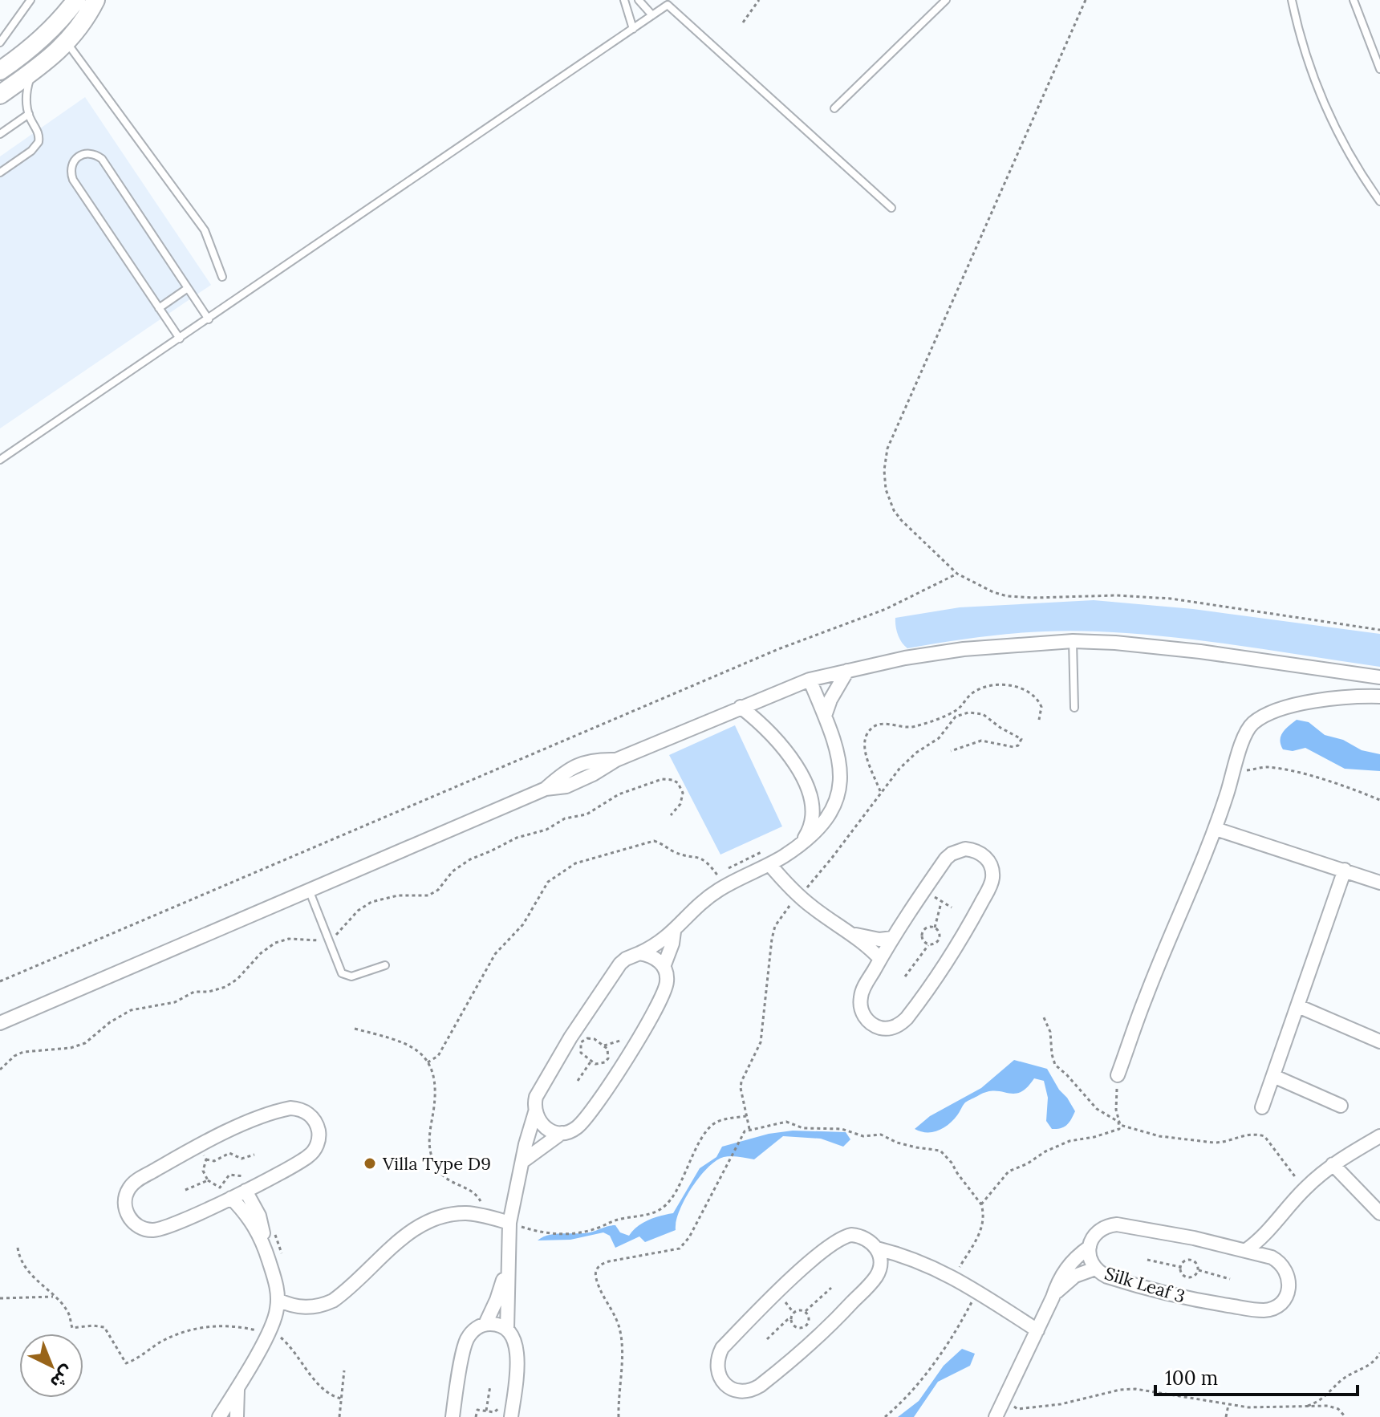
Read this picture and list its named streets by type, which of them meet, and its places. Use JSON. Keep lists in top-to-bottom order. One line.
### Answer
{"streets":{"street":["Silk Leaf 3"]},"places":["Villa Type D9"],"scale_bar":"100 m","north":"bottom right"}
